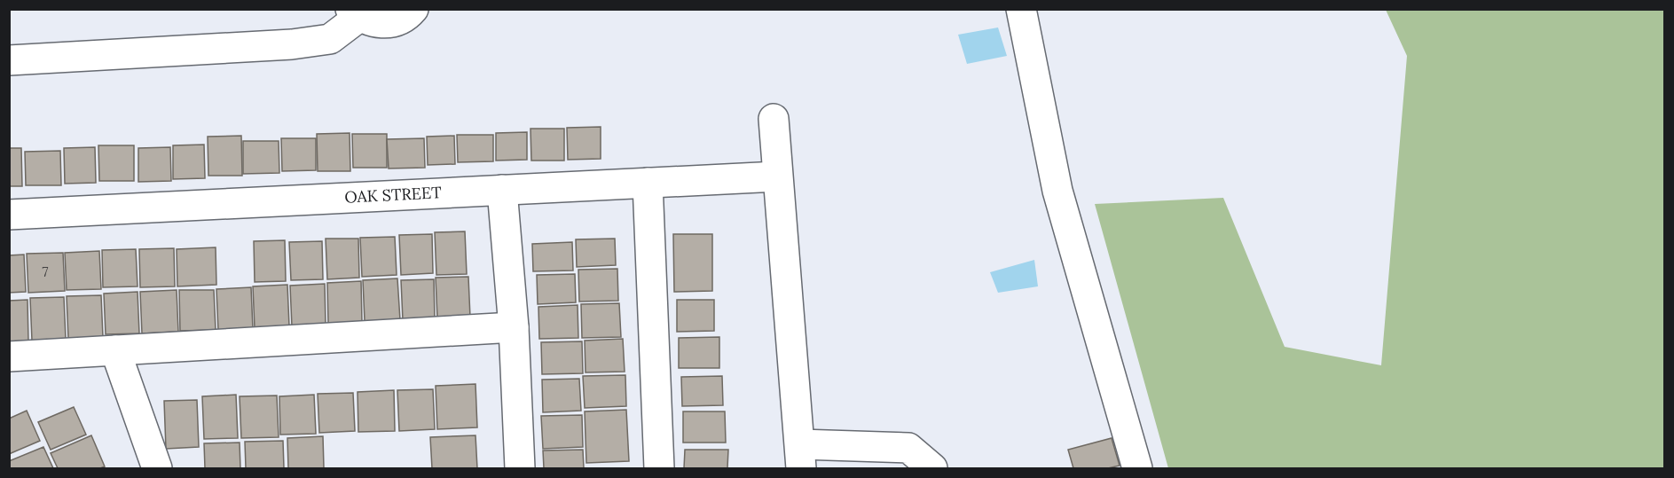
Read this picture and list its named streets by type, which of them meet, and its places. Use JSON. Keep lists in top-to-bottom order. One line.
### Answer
{"streets":{"street":["OAK STREET"]},"house_numbers":["7"]}
